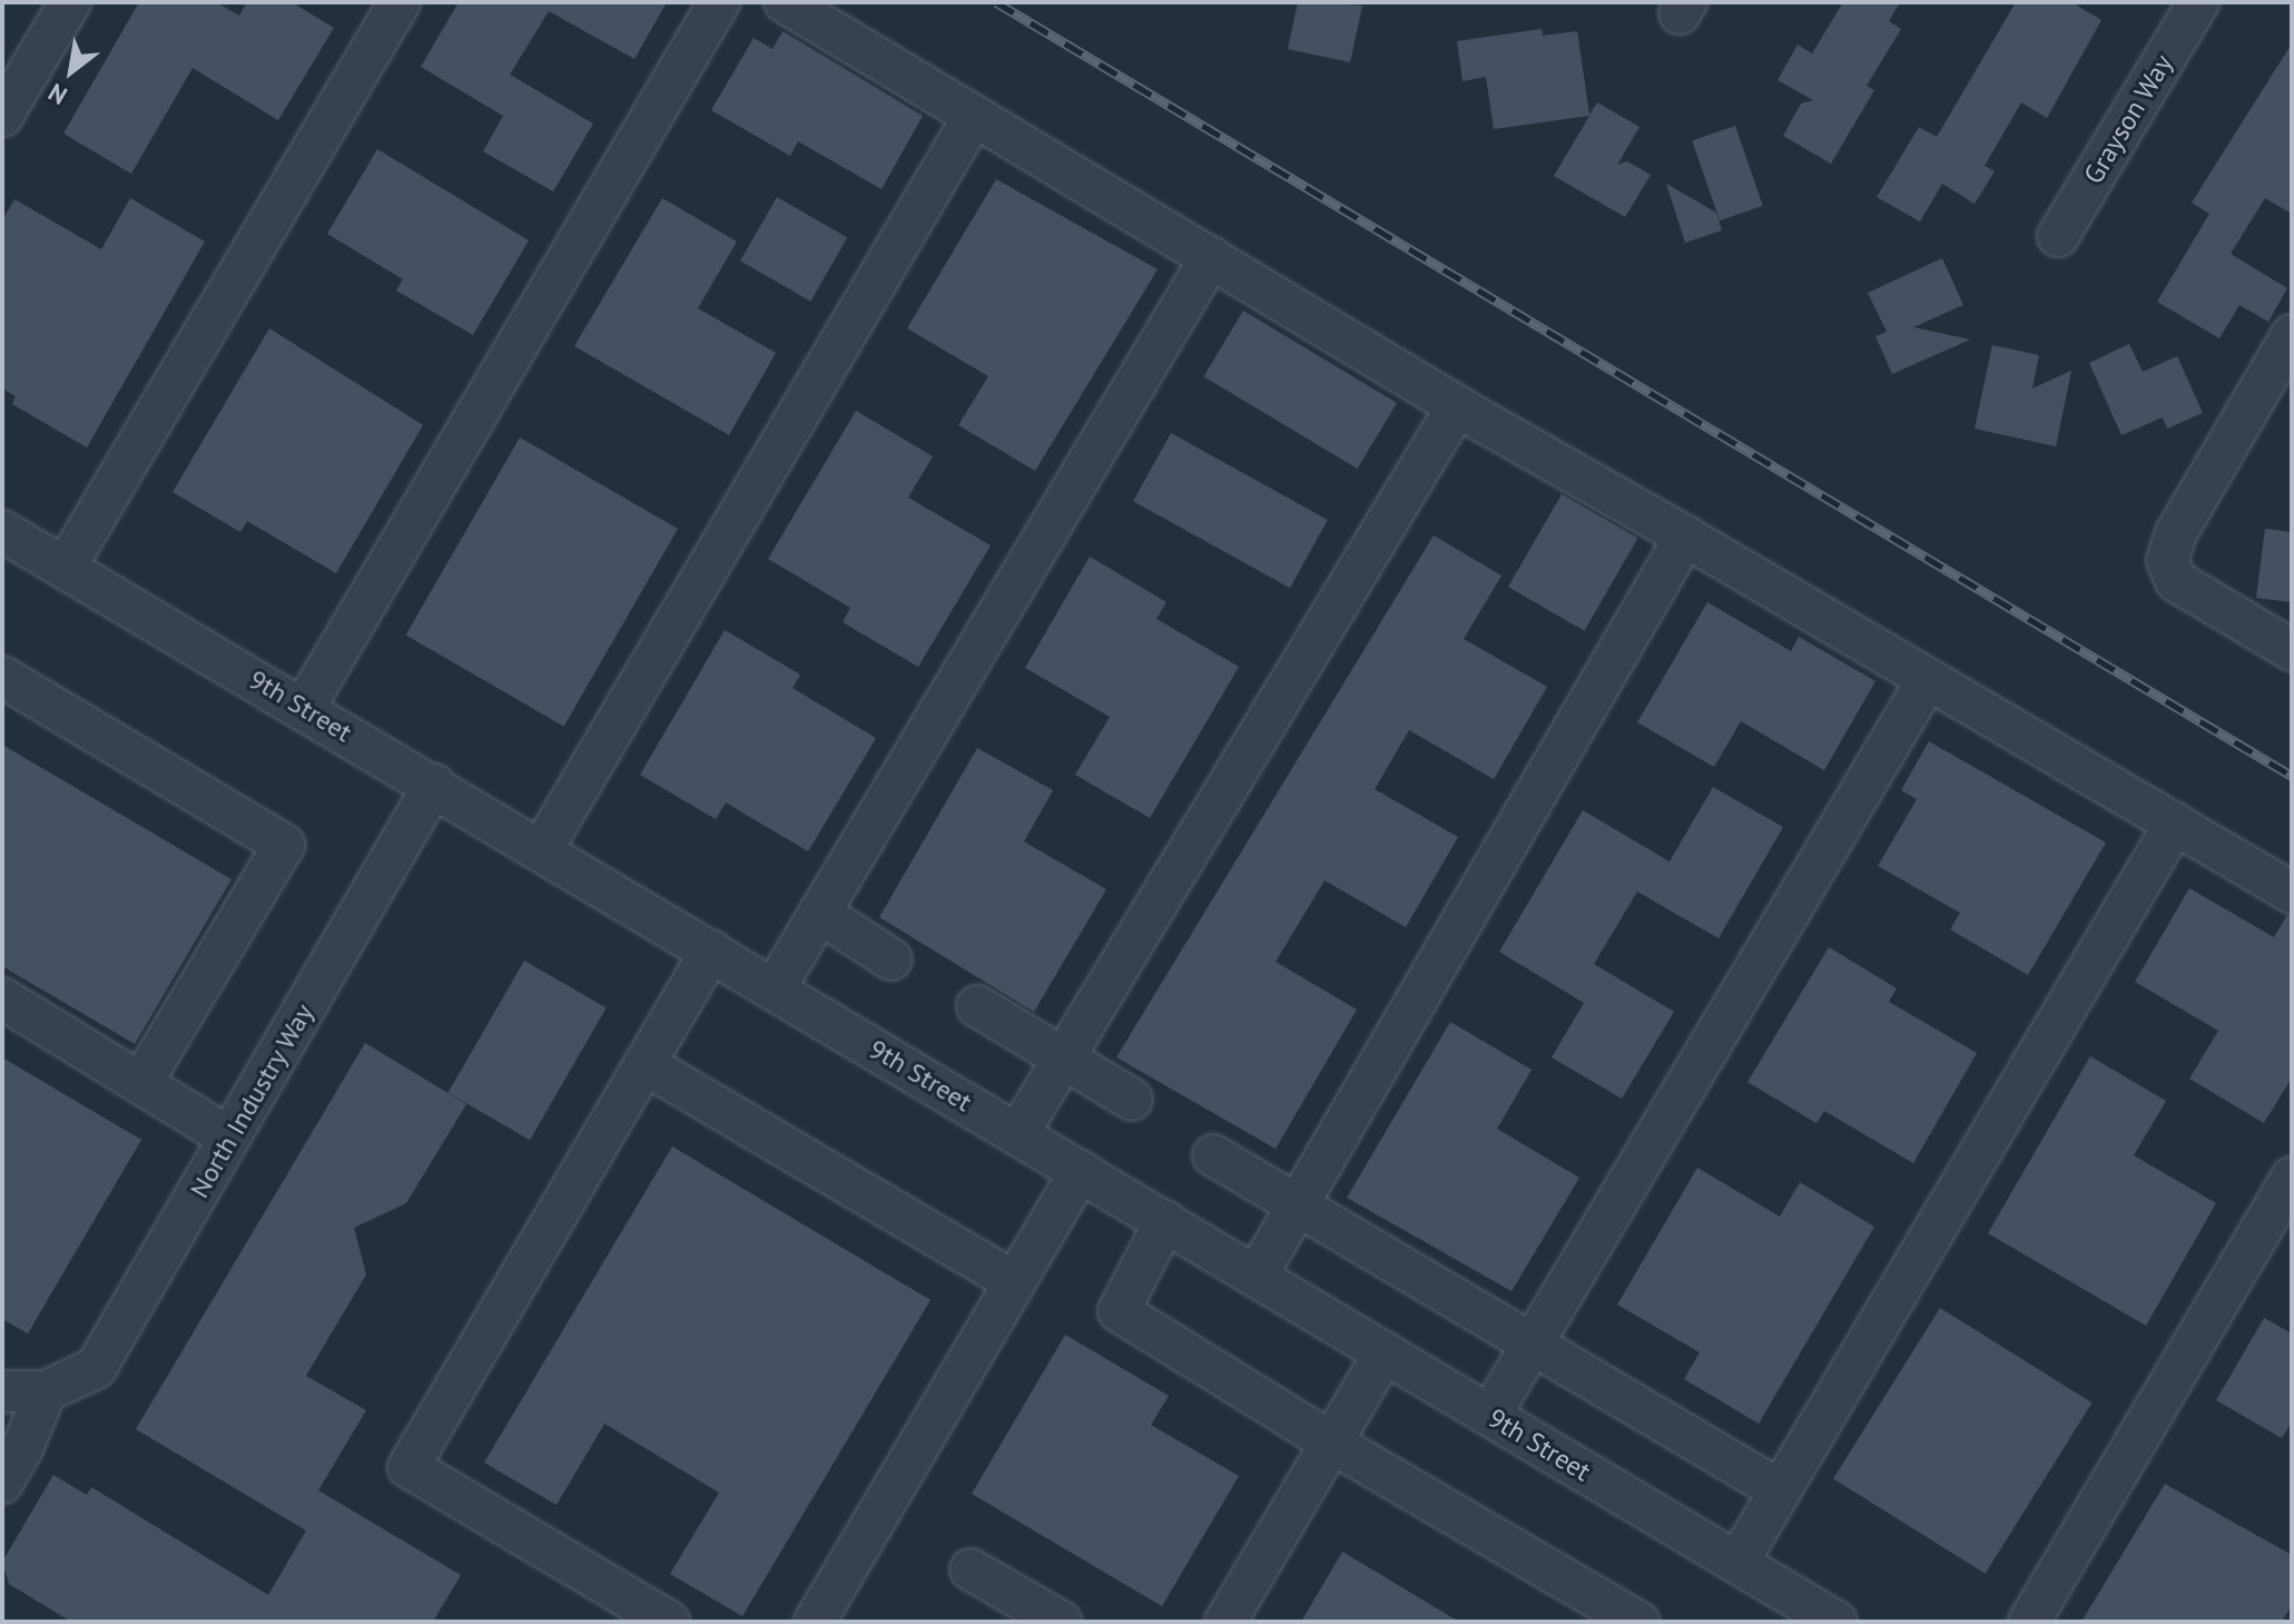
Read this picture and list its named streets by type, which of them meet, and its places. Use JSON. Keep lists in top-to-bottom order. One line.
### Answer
{"streets":{"street":["Grayson Way","9th Street","North Industry Way"]},"crossings":[["9th Street","North Industry Way"]],"north":"bottom left"}
